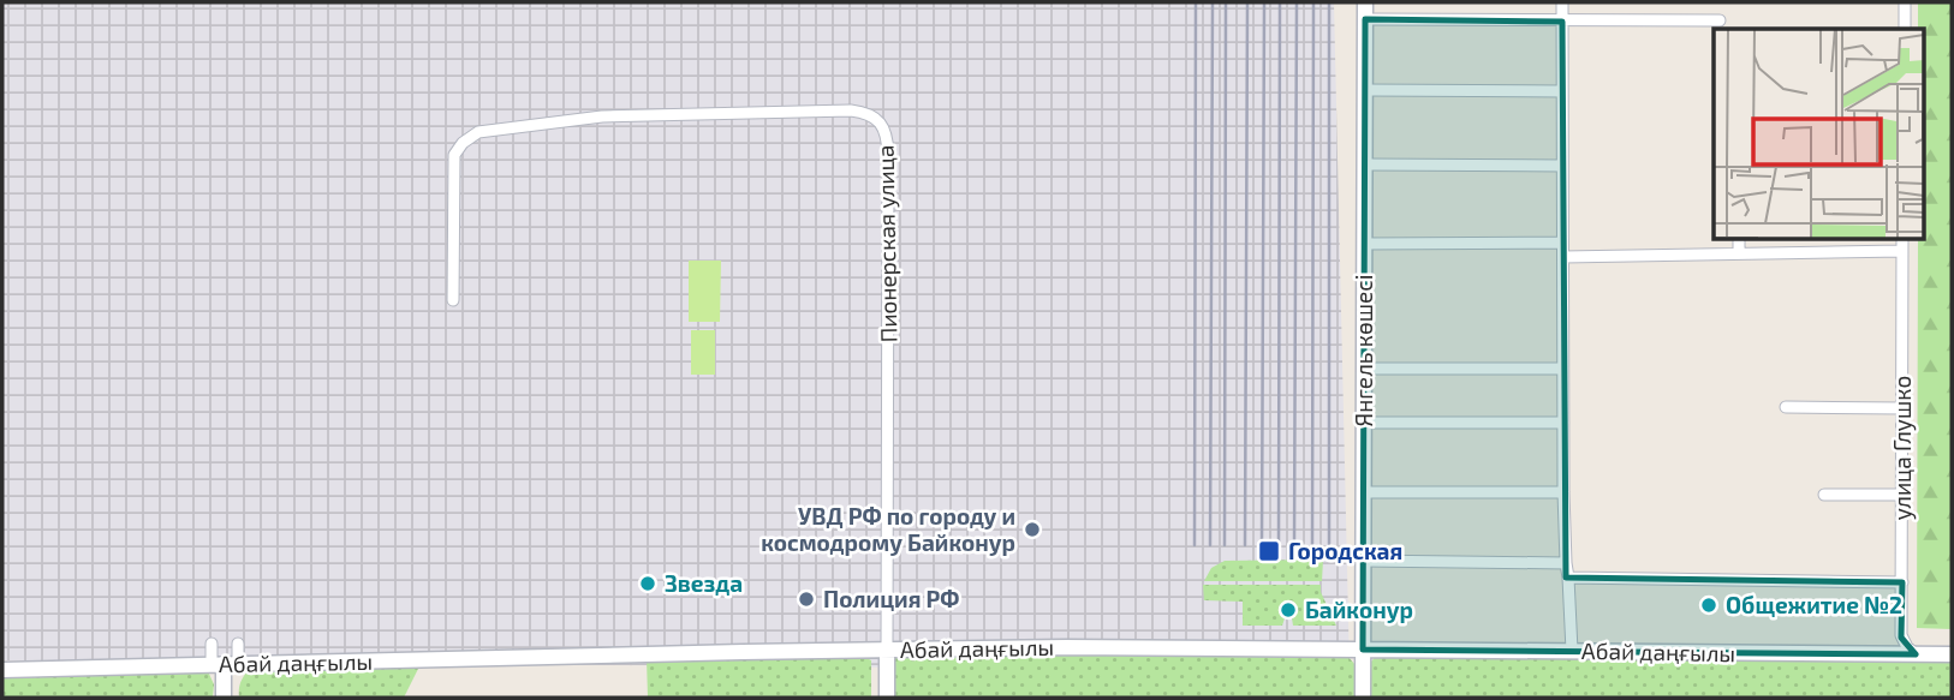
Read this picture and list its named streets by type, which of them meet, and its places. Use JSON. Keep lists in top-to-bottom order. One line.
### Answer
{"streets":{"main road":["Пионерская улица","Янгель көшесі","Абай даңғылы"],"street":["улица Глушко"]},"crossings":[["Пионерская улица","Абай даңғылы"],["Янгель көшесі","Абай даңғылы"],["улица Глушко","Абай даңғылы"]],"places":{"other":["УВД РФ по городу и космодрому Байконур","Звезда","Полиция РФ","Общежитие №2","Байконур"],"transit":["Городская"]}}
